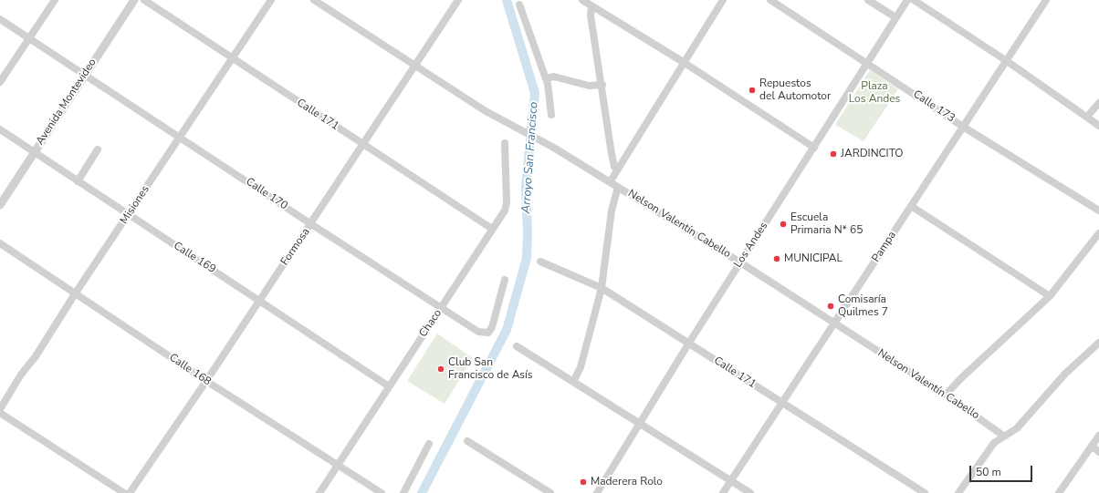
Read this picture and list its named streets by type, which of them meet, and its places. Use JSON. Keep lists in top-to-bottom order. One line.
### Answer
{"streets":{"street":["Avenida Montevideo","Calle 173","Calle 171","Calle 170","Misiones","Nelson Valentín Cabello","Los Andes","Formosa","Pampa","Calle 169","Chaco","Calle 168"]},"crossings":[["Avenida Montevideo","Calle 170"],["Avenida Montevideo","Calle 169"],["Calle 173","Los Andes"],["Calle 173","Pampa"],["Calle 171","Misiones"],["Calle 171","Los Andes"],["Calle 171","Formosa"],["Calle 171","Pampa"],["Calle 171","Chaco"],["Calle 170","Misiones"],["Calle 170","Formosa"],["Calle 170","Chaco"],["Misiones","Calle 169"],["Misiones","Calle 168"],["Nelson Valentín Cabello","Los Andes"],["Nelson Valentín Cabello","Formosa"],["Nelson Valentín Cabello","Pampa"],["Formosa","Calle 169"],["Formosa","Calle 168"],["Calle 169","Chaco"],["Chaco","Calle 168"]],"water":["Arroyo San Francisco"],"parks":["Plaza Los Andes"],"places":["Repuestos del Automotor","JARDINCITO","Escuela Primaria N* 65","MUNICIPAL","Comisaría Quilmes 7","Club San Francisco de Asís","Maderera Rolo"],"scale_bar":"50 m"}
